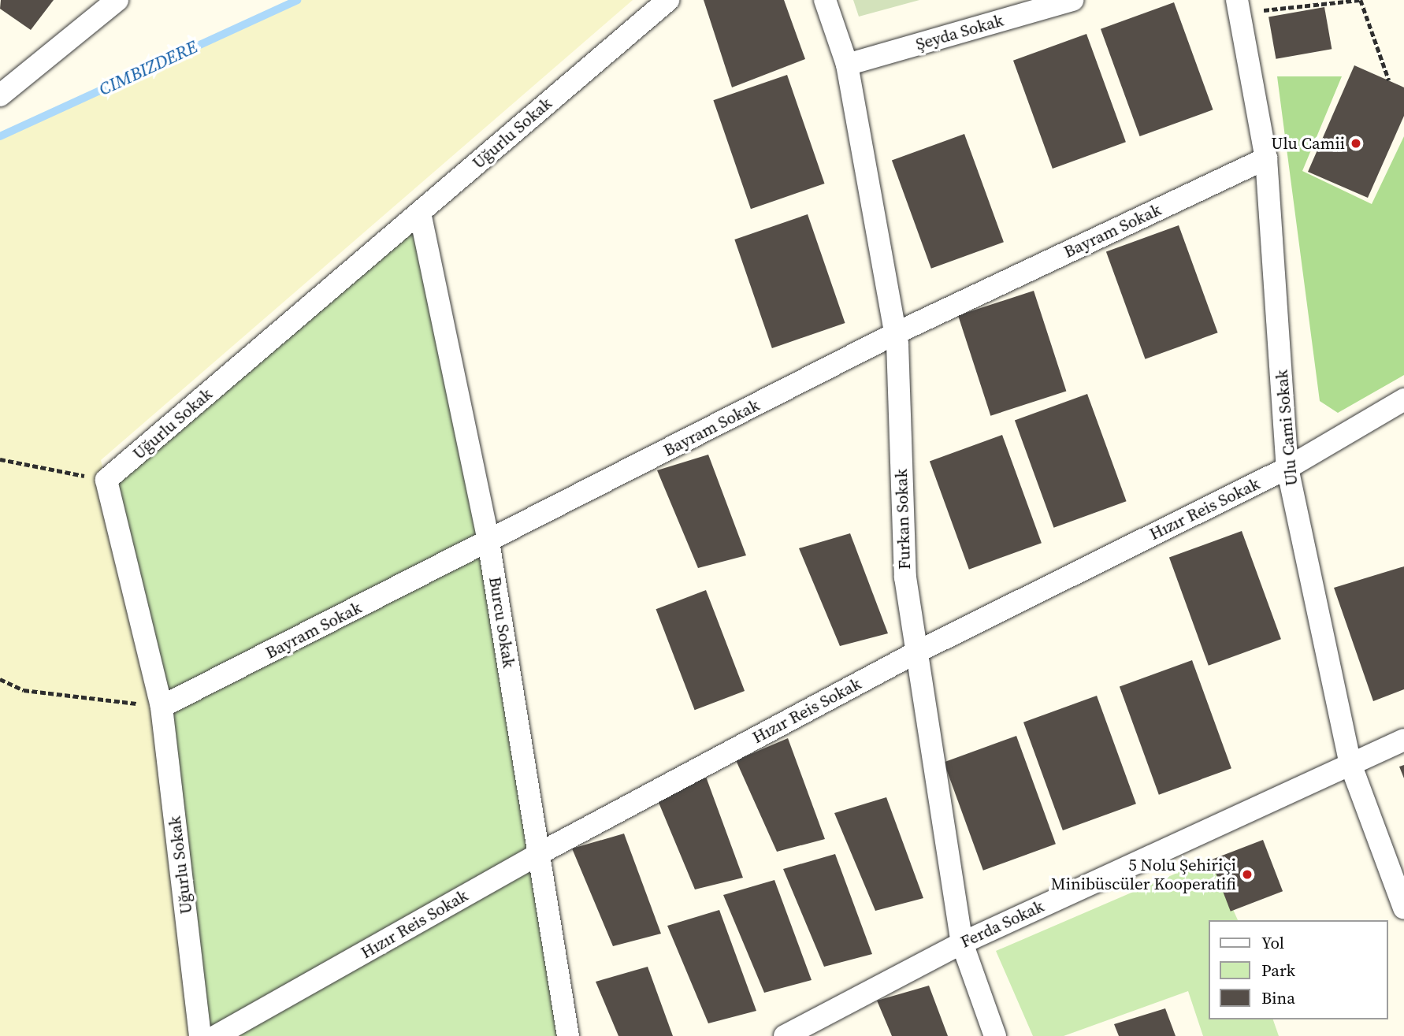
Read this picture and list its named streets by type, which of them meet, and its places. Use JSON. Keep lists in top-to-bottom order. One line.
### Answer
{"streets":{"street":["Şeyda Sokak","Uğurlu Sokak","Bayram Sokak","Ulu Cami Sokak","Hızır Reis Sokak","Furkan Sokak","Burcu Sokak","Ferda Sokak"]},"crossings":[["Şeyda Sokak","Furkan Sokak"],["Uğurlu Sokak","Bayram Sokak"],["Uğurlu Sokak","Burcu Sokak"],["Bayram Sokak","Ulu Cami Sokak"],["Bayram Sokak","Furkan Sokak"],["Bayram Sokak","Burcu Sokak"],["Ulu Cami Sokak","Hızır Reis Sokak"],["Ulu Cami Sokak","Ferda Sokak"],["Hızır Reis Sokak","Furkan Sokak"],["Hızır Reis Sokak","Burcu Sokak"],["Furkan Sokak","Ferda Sokak"]],"water":["CIMBIZDERE"],"places":["Ulu Camii","5 Nolu Şehiriçi Minibüscüler Kooperatifi"],"legend":["Yol","Park","Bina"]}
